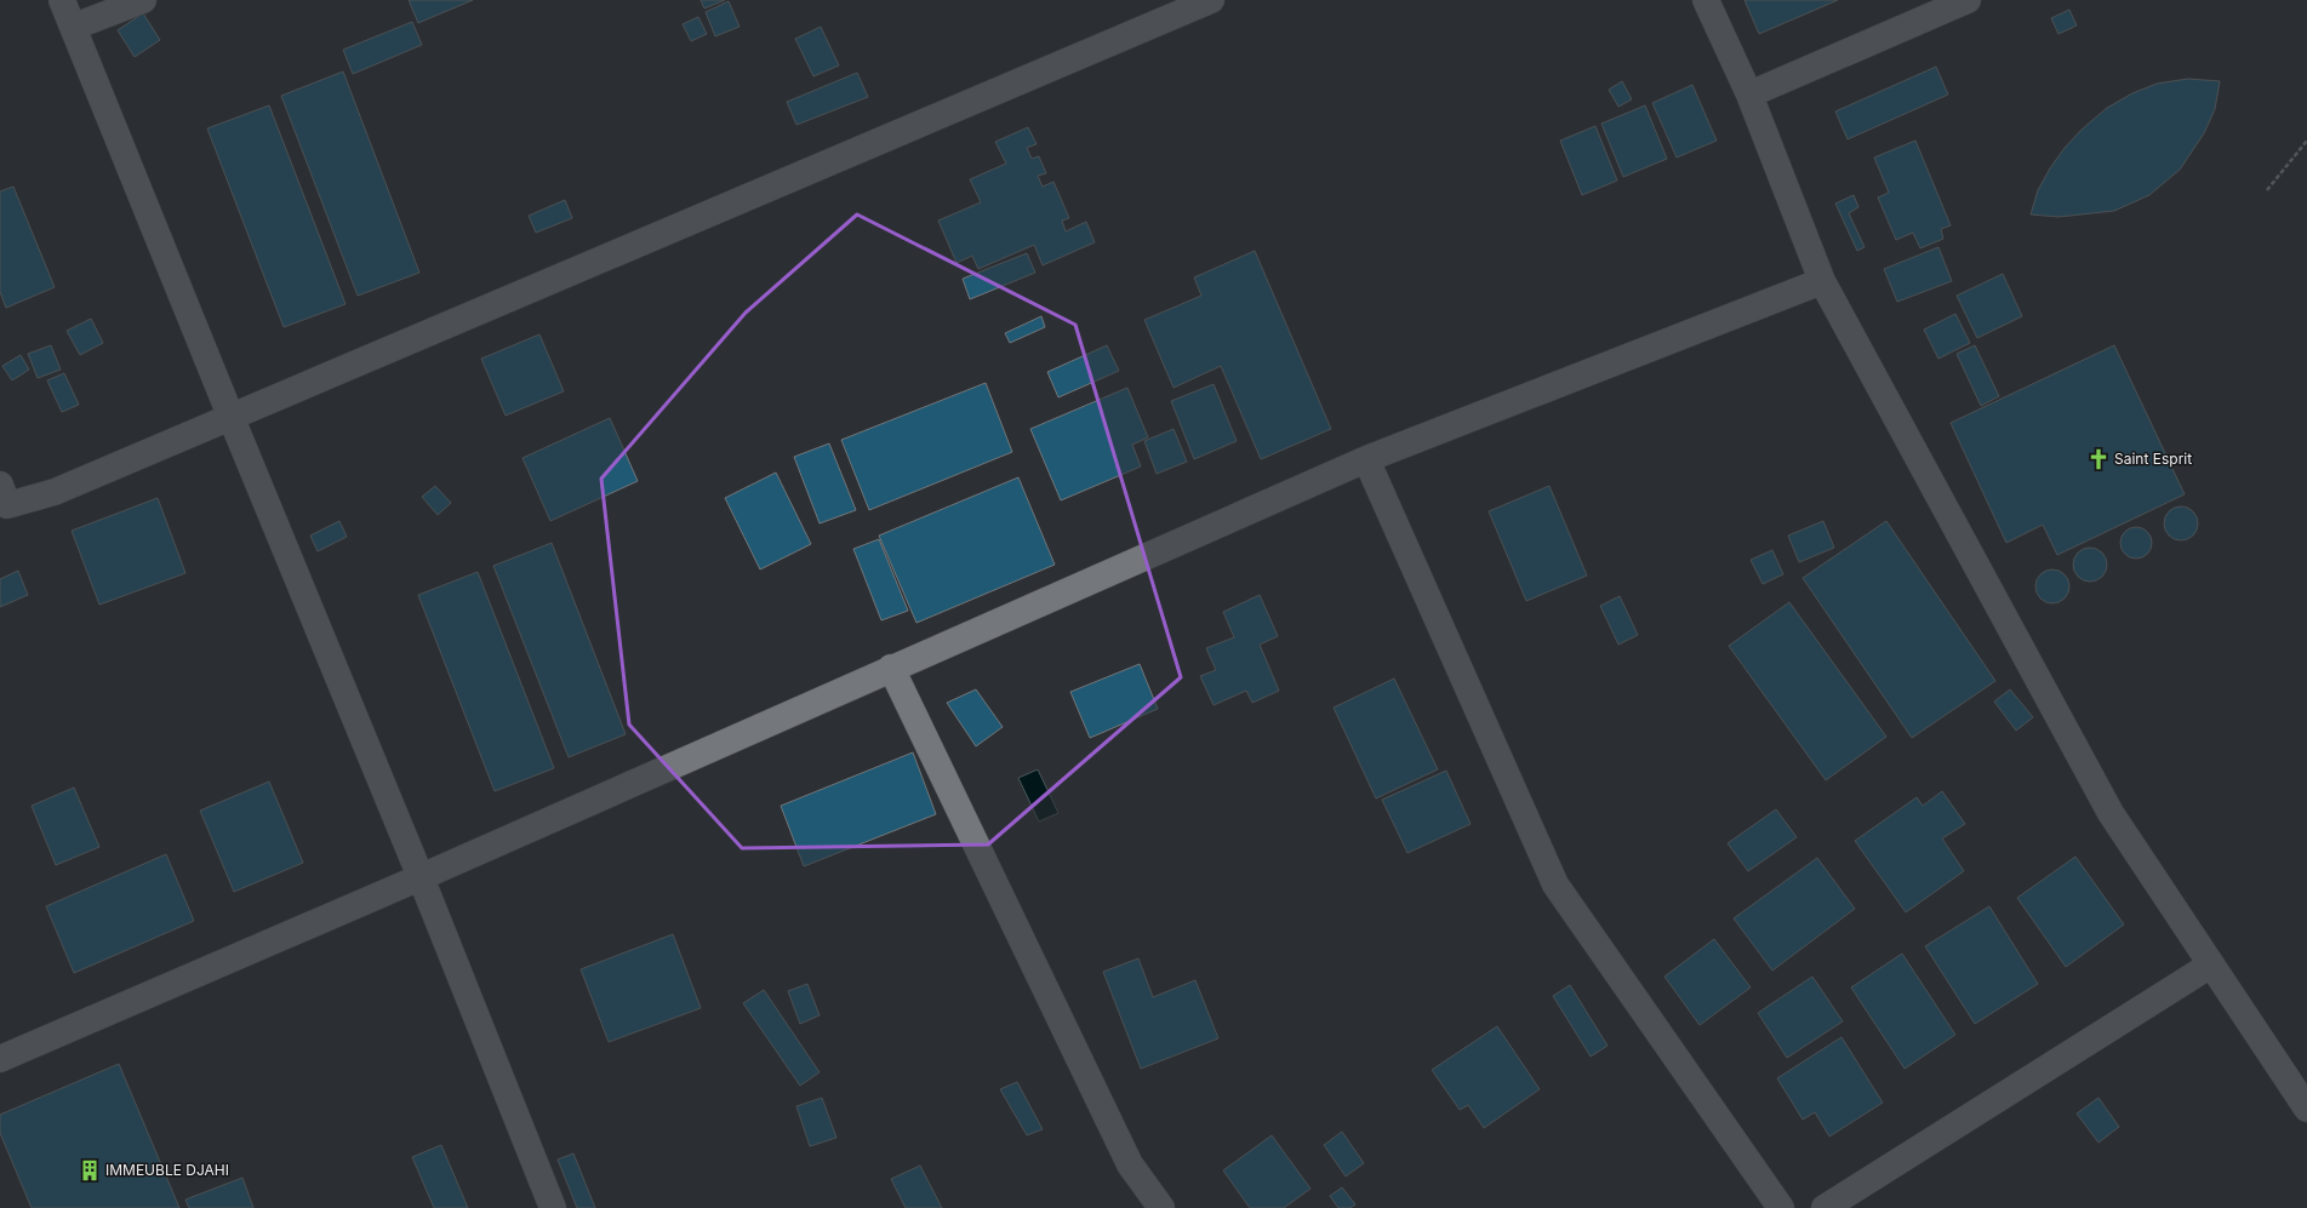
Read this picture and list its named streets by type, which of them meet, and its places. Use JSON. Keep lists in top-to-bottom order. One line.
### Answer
{"places":{"church":["Saint Esprit"],"building":["IMMEUBLE DJAHI"]}}
